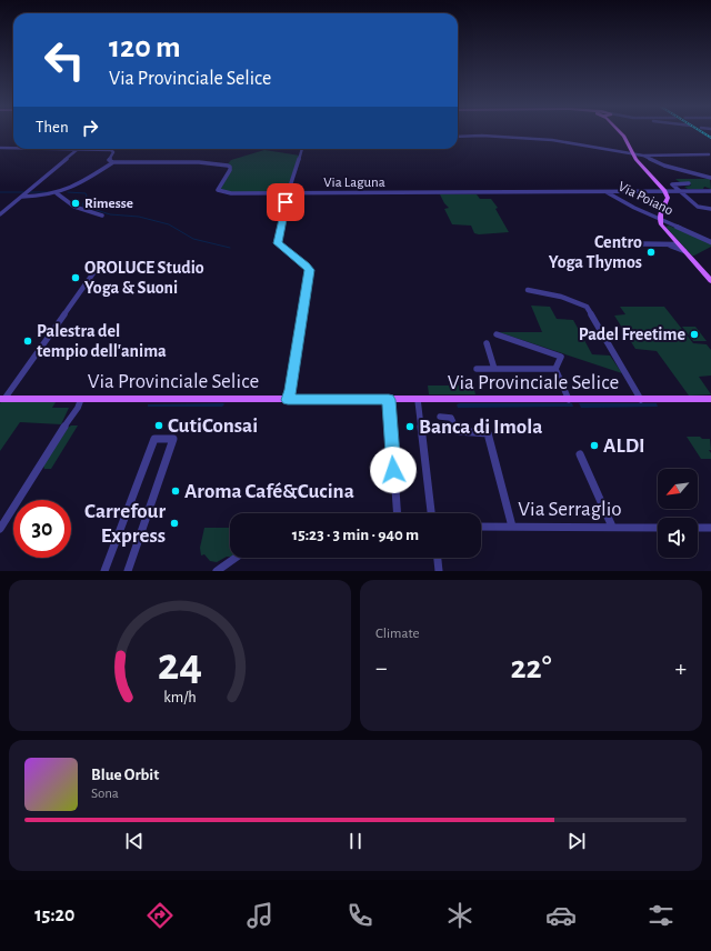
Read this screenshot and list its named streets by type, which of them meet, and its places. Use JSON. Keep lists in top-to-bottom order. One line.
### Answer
{"streets":{"main road":["Via Provinciale Selice"],"street":["Via Laguna","Via Poiano","Via Serraglio"]},"crossings":[["Via Laguna","Via Poiano"]],"places":["Rimesse","Centro Yoga Thymos","OROLUCE Studio Yoga & Suoni","Padel Freetime","Palestra del tempio dell'anima","CutiConsai","Banca di Imola","ALDI","Aroma Café&Cucina","Carrefour Express"],"north":"bottom left","page":{"turn":["120 m","Via Provinciale Selice"],"then":"Then","limit":"30","trip":"15:23 · 3 min · 940 m","tile":"Climate","heat":["−","22°","+"],"song":["Blue Orbit","Sona"],"tabs":"15:20","gauge":["24","km/h"]}}
